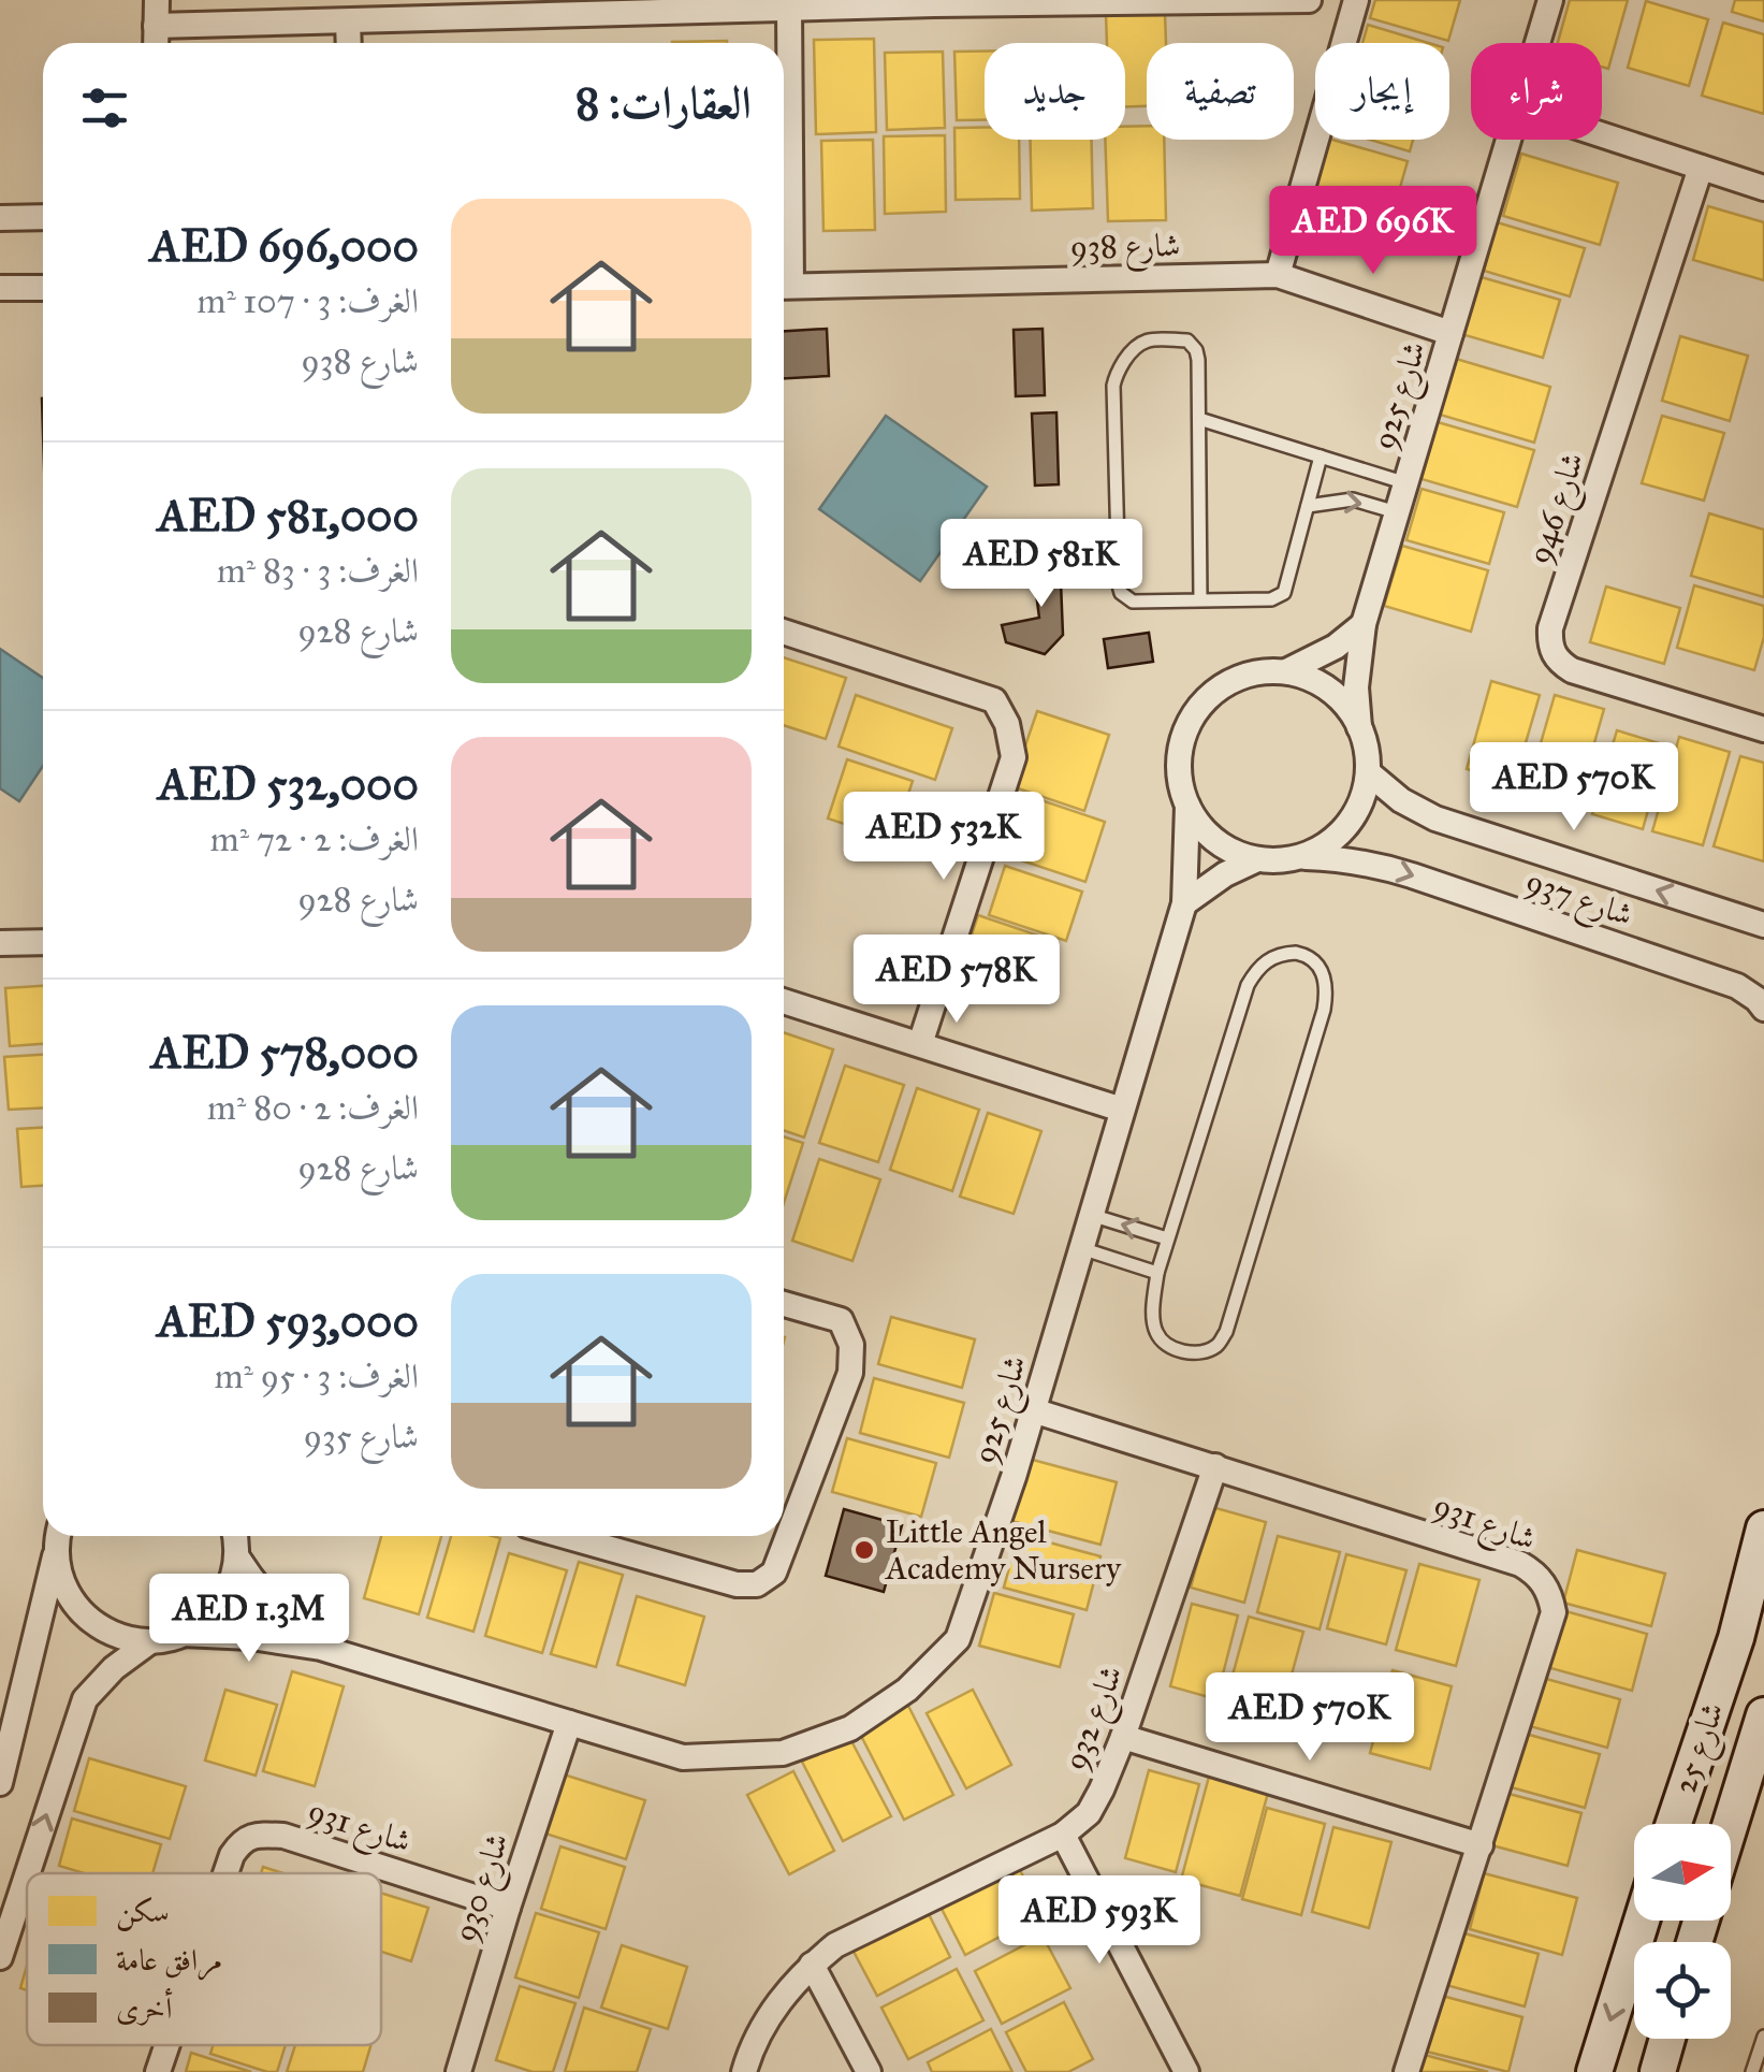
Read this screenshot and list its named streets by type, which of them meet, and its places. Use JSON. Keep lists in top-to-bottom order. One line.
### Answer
{"streets":{"street":["شارع 938","شارع 925","شارع 946","شارع 937","شارع 931","شارع 932","شارع 25","شارع 930"]},"crossings":[["شارع 938","شارع 925"],["شارع 925","شارع 937"],["شارع 925","شارع 931"],["شارع 925","شارع 930"],["شارع 931","شارع 932"],["شارع 931","شارع 930"]],"places":["Little Angel Academy Nursery"],"legend":["سكن","مرافق عامة","أخرى"],"north":"right","page":{"chip":["شراء","إيجار","تصفية","جديد"],"heading":"العقارات: 8","list":[{"name":"AED 696,000","note":"الغرف: 3 · 107 m² · شارع 938"},{"name":"AED 581,000","note":"الغرف: 3 · 83 m² · شارع 928"},{"name":"AED 532,000","note":"الغرف: 2 · 72 m² · شارع 928"},{"name":"AED 578,000","note":"الغرف: 2 · 80 m² · شارع 928"},{"name":"AED 593,000","note":"الغرف: 3 · 95 m² · شارع 935"}],"price":["AED 696K","AED 581K","AED 570K","AED 532K","AED 578K","AED 1.3M","AED 570K","AED 593K"]}}
